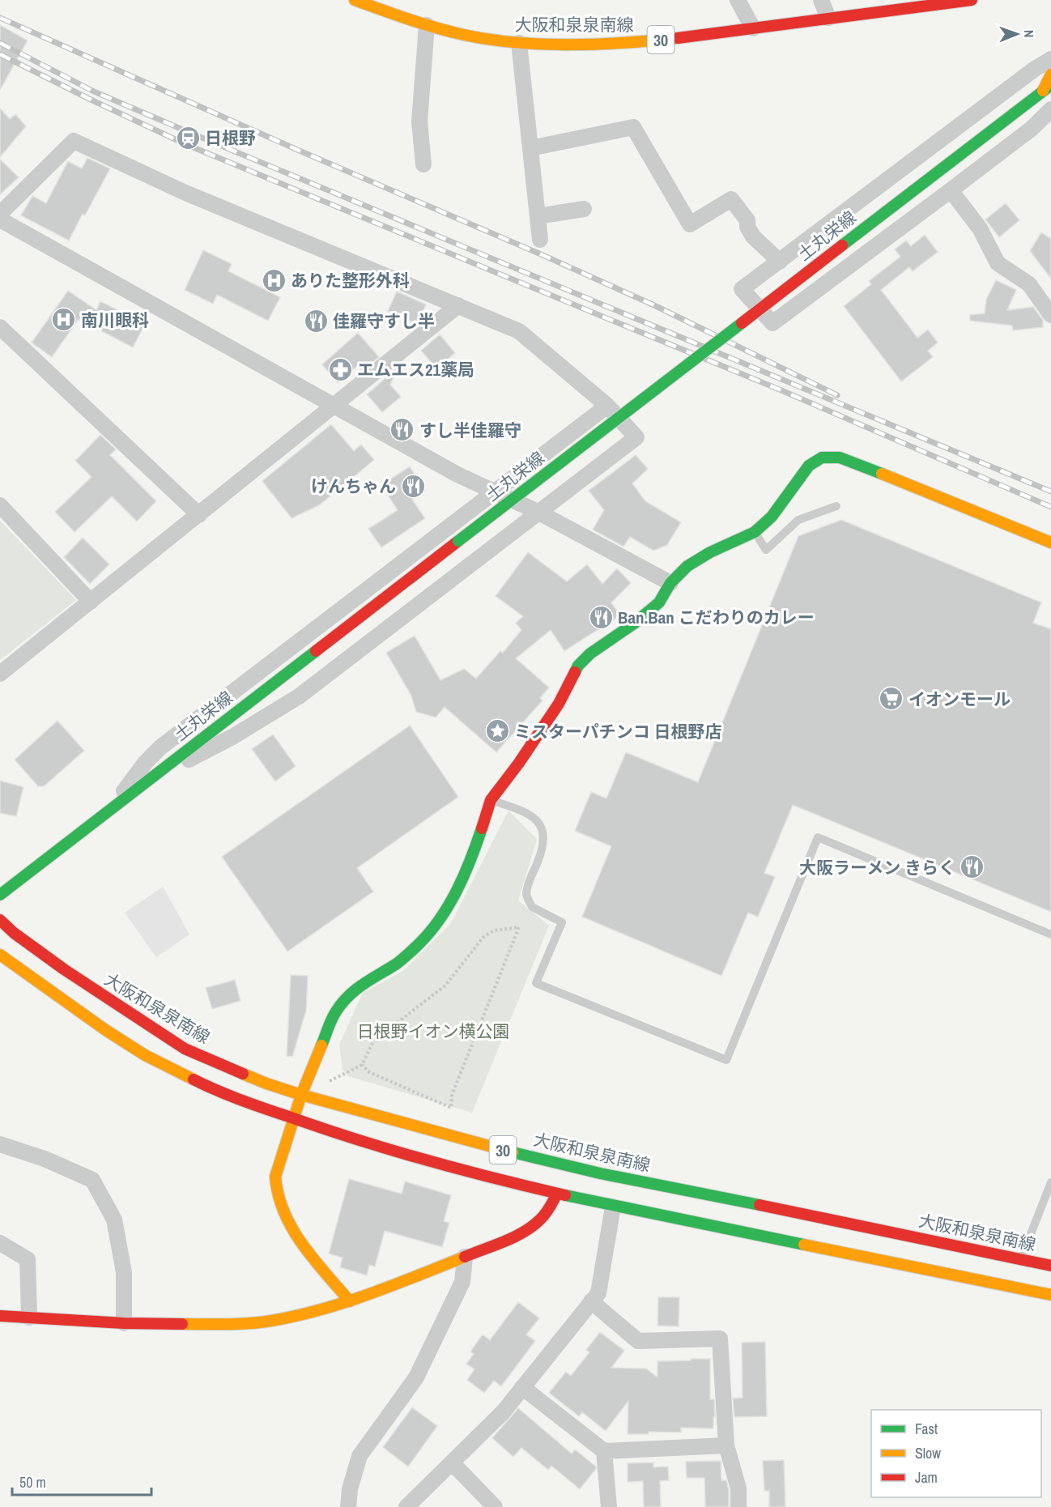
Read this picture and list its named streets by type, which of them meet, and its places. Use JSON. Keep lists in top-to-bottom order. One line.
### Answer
{"streets":{"main road":["大阪和泉泉南線","30","土丸栄線"]},"parks":["日根野イオン横公園"],"places":{"station":["日根野"],"hospital":["ありた整形外科","南川眼科"],"restaurant":["佳羅守すし半","すし半佳羅守","けんちゃん","Ban.Ban こだわりのカレー","大阪ラーメン きらく"],"pharmacy":["エムエス21薬局"],"supermarket":["イオンモール"],"place":["ミスターパチンコ 日根野店"]},"legend":["Fast","Slow","Jam"],"scale_bar":"50 m","north":"right"}
